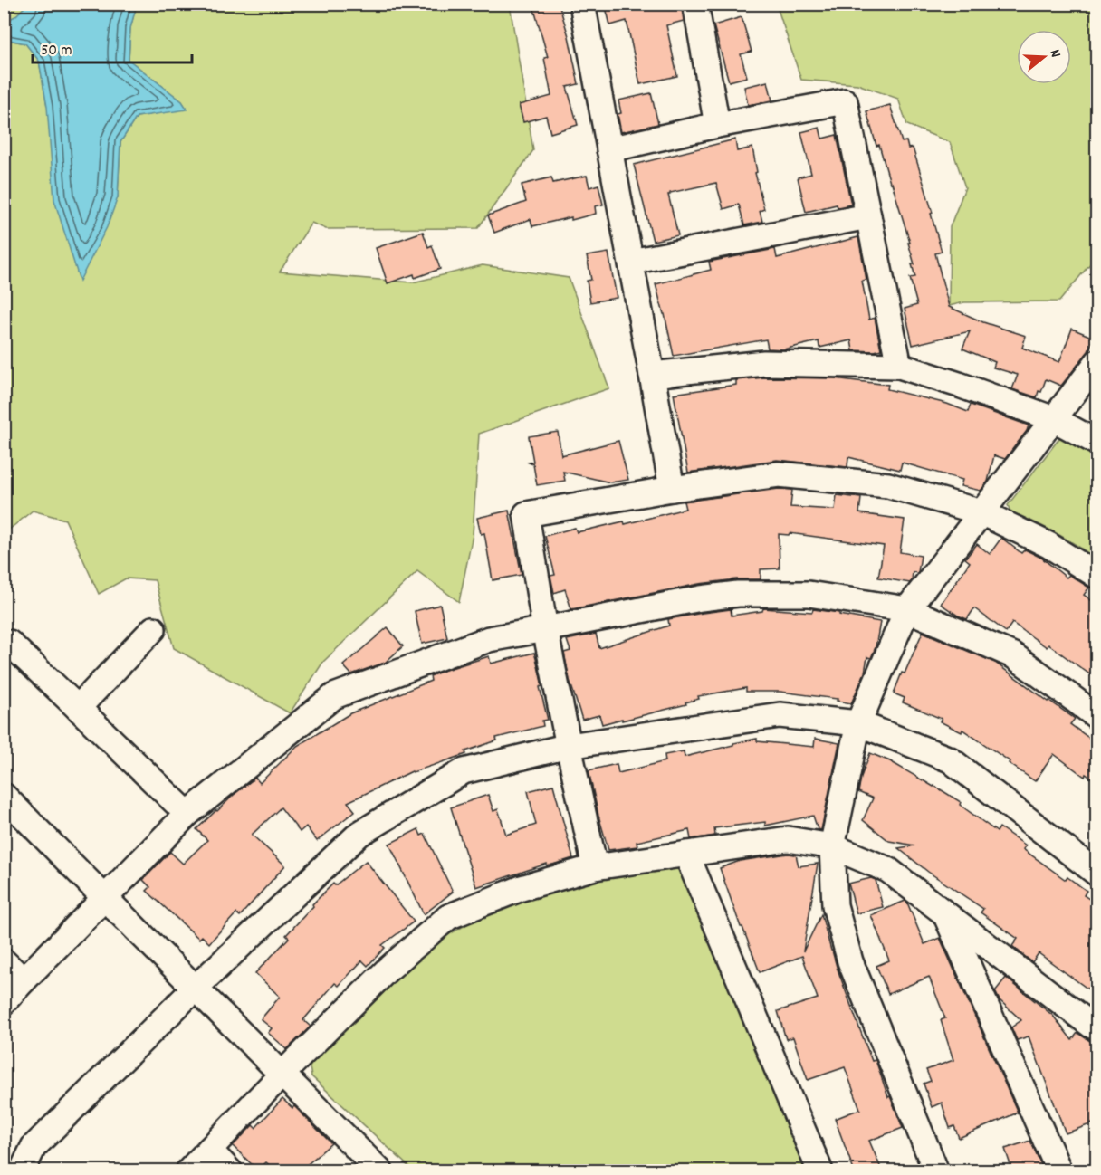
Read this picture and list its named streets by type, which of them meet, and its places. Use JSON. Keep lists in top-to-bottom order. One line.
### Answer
{"scale_bar":"50 m","north":"right"}
